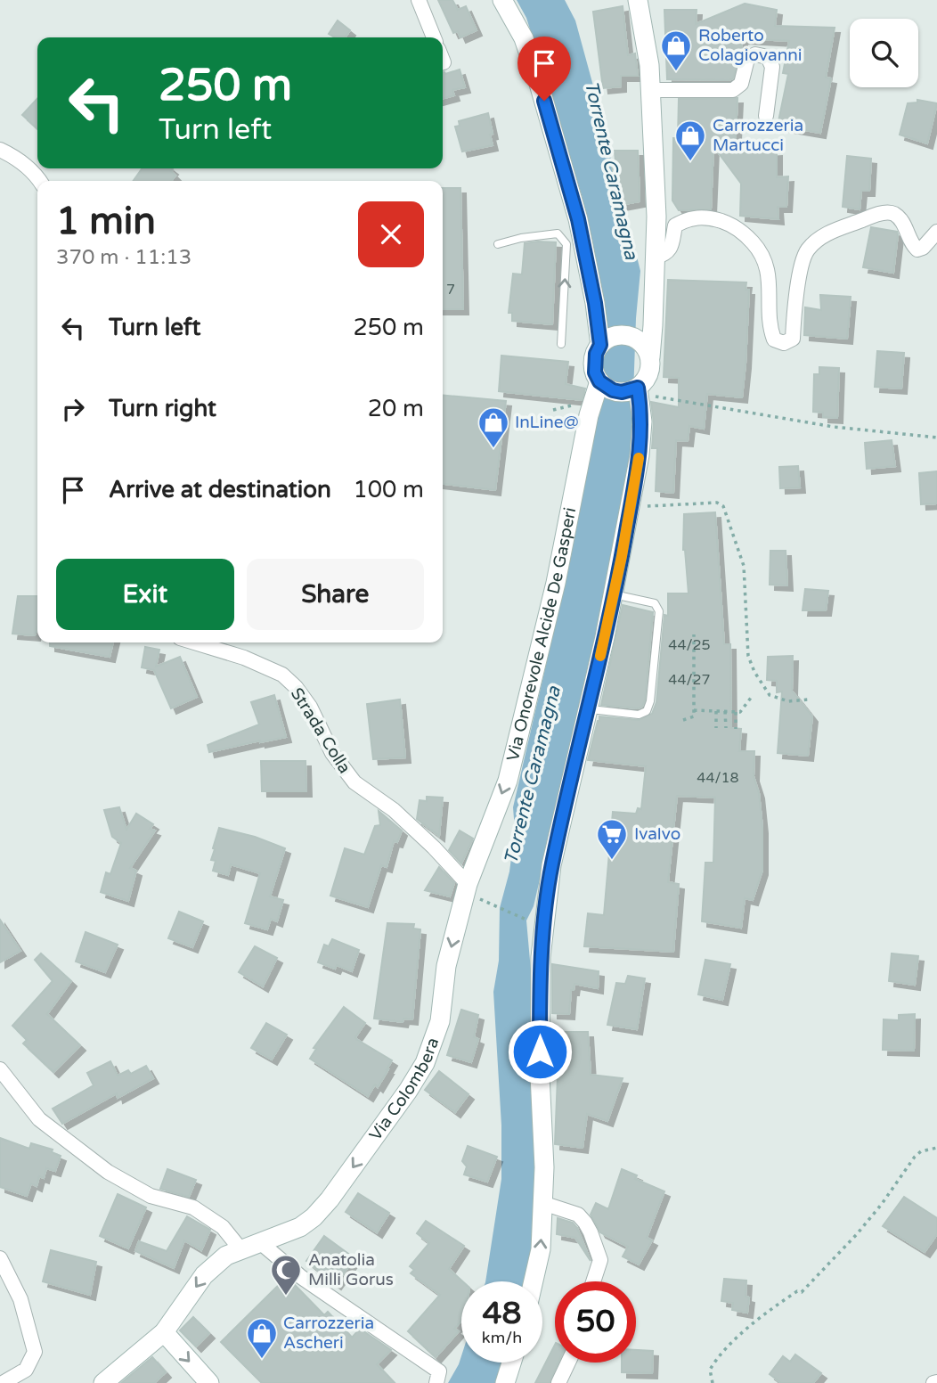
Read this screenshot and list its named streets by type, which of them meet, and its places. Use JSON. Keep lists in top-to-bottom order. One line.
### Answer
{"streets":{"main road":["Via Onorevole Alcide De Gasperi","Via Colombera"],"street":["Strada Colla"]},"crossings":[["Via Onorevole Alcide De Gasperi","Strada Colla"],["Via Onorevole Alcide De Gasperi","Via Colombera"],["Strada Colla","Via Colombera"]],"one_way":["Via Colombera"],"water":["Torrente Caramagna"],"places":{"shop":["Roberto Colagiovanni","Carrozzeria Martucci","InLine@","Carrozzeria Ascheri"],"supermarket":["IvaIvo"],"mosque":["Anatolia Milli Gorus"]},"house_numbers":["7","44/25","44/27","44/18"],"page":{"turn":["250 m","Turn left"],"heading":["1 min","370 m · 11:13"],"list":[{"name":"Turn left","value":"250 m"},{"name":"Turn right","value":"20 m"},{"name":"Arrive at destination","value":"100 m"}],"buttons":["Exit","Share"],"speed":"48 km/h","limit":"50"}}
